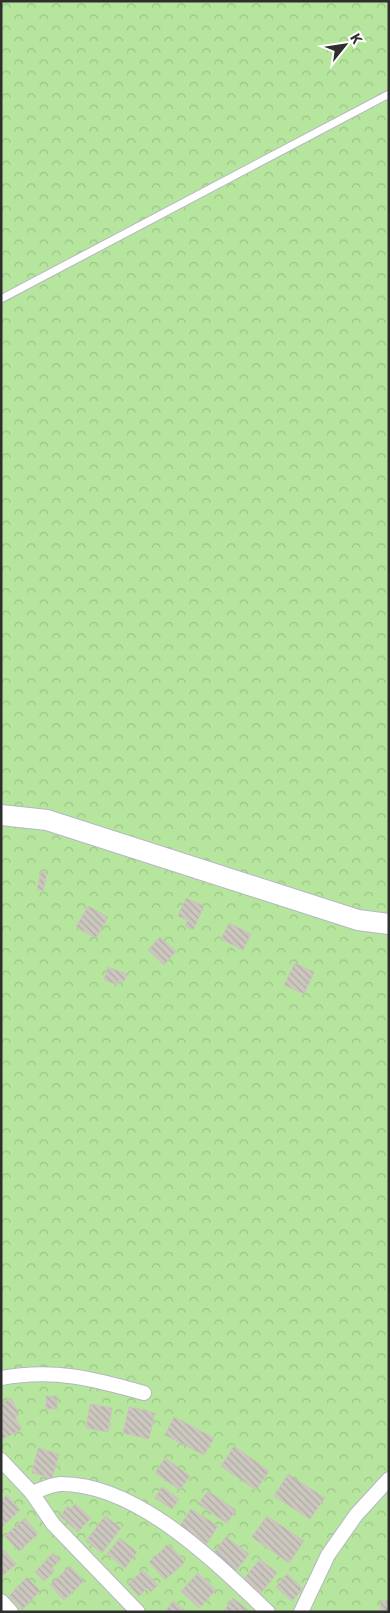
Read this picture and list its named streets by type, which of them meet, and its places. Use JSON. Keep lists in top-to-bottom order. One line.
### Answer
{"north":"top right"}
